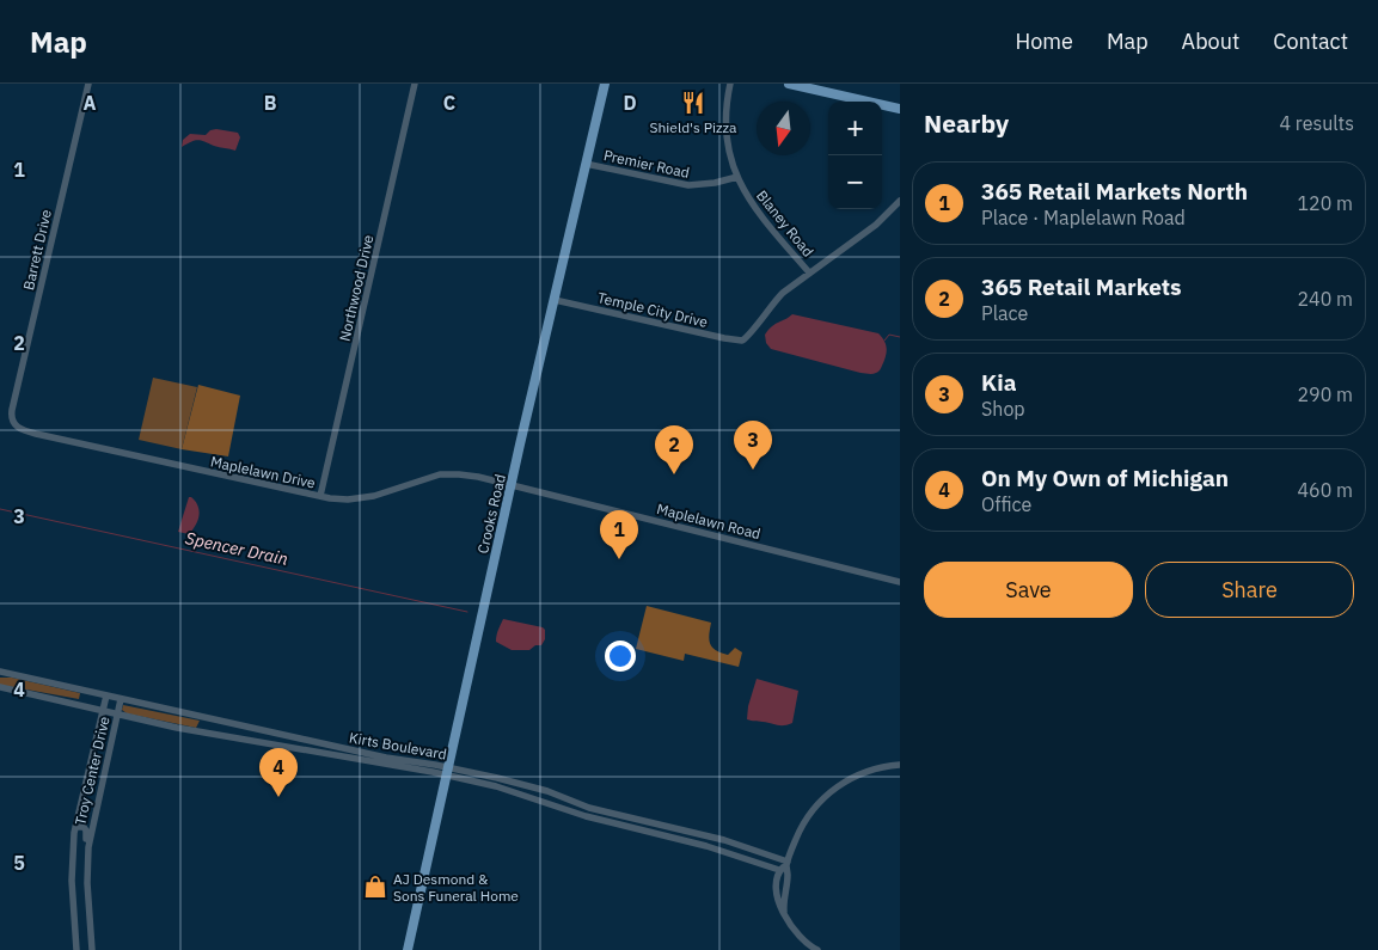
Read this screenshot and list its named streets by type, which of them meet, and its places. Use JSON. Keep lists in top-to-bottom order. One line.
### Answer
{"streets":{"main road":["Crooks Road"],"street":["Premier Road","Blaney Road","Barrett Drive","Northwood Drive","Temple City Drive","Maplelawn Drive","Maplelawn Road","Kirts Boulevard","Troy Center Drive"]},"crossings":[["Premier Road","Blaney Road"],["Premier Road","Crooks Road"],["Blaney Road","Temple City Drive"],["Barrett Drive","Maplelawn Drive"],["Northwood Drive","Maplelawn Drive"],["Temple City Drive","Crooks Road"],["Maplelawn Drive","Crooks Road"],["Maplelawn Drive","Maplelawn Road"],["Crooks Road","Maplelawn Road"],["Crooks Road","Kirts Boulevard"],["Kirts Boulevard","Troy Center Drive"]],"water":["Spencer Drain"],"places":{"restaurant":["Shield's Pizza"],"shop":["AJ Desmond & Sons Funeral Home"]},"north":"bottom","page":{"header":"Map","nav":["Home","Map","About","Contact"],"heading":["Nearby","4 results"],"map_buttons":["+","−"],"list":[{"mark":"1","name":"365 Retail Markets North","note":"Place · Maplelawn Road","value":"120 m"},{"mark":"2","name":"365 Retail Markets","note":"Place","value":"240 m"},{"mark":"3","name":"Kia","note":"Shop","value":"290 m"},{"mark":"4","name":"On My Own of Michigan","note":"Office","value":"460 m"}],"pins":["3","2","1","4"],"buttons":["Save","Share"]},"grid":{"columns":["A","B","C","D"],"rows":["1","2","3","4","5"]}}
